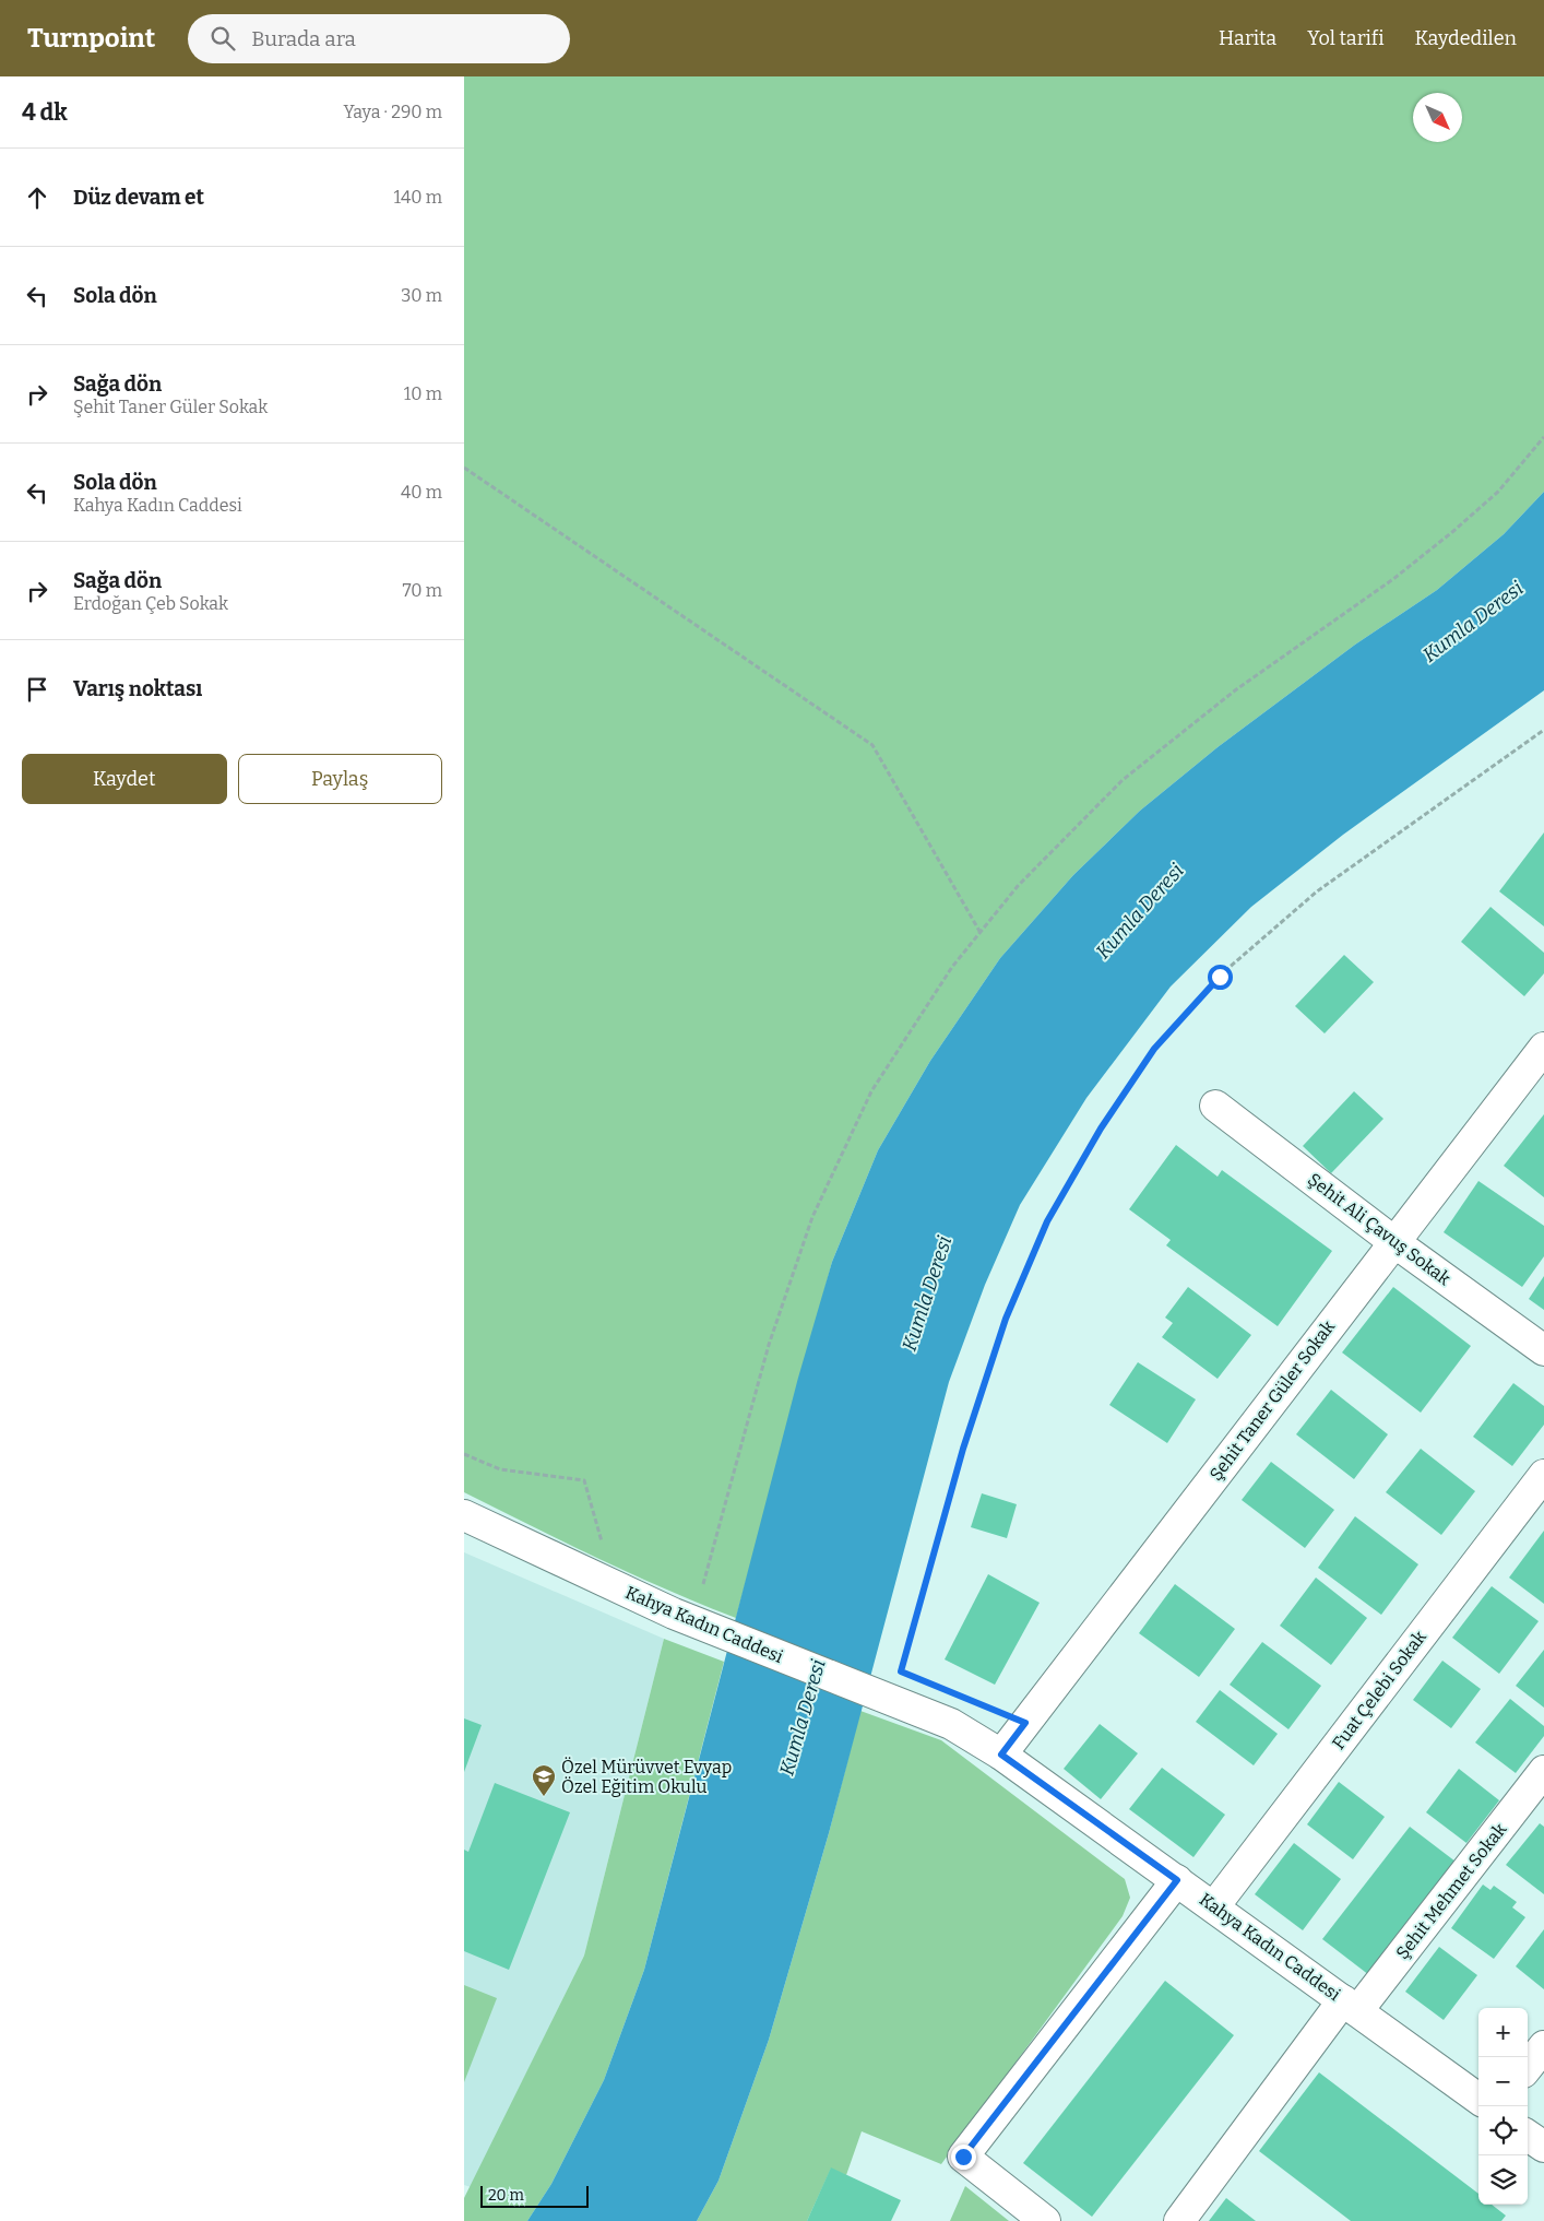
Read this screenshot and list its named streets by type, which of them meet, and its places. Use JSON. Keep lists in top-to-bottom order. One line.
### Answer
{"streets":{"street":["Şehit Ali Çavuş Sokak","Şehit Taner Güler Sokak","Kahya Kadın Caddesi","Fuat Çelebi Sokak","Şehit Mehmet Sokak"]},"crossings":[["Şehit Ali Çavuş Sokak","Şehit Taner Güler Sokak"],["Şehit Taner Güler Sokak","Kahya Kadın Caddesi"],["Kahya Kadın Caddesi","Fuat Çelebi Sokak"],["Kahya Kadın Caddesi","Şehit Mehmet Sokak"]],"water":["Kumla Deresi"],"places":{"school or university":["Özel Mürüvvet Evyap Özel Eğitim Okulu"]},"scale_bar":"20 m","north":"bottom right","page":{"header":"Turnpoint","search":"Burada ara","nav":["Harita","Yol tarifi","Kaydedilen"],"heading":["4 dk","Yaya · 290 m"],"list":[["Düz devam et","140 m"],["Sola dön","30 m"],["Sağa dön","Şehit Taner Güler Sokak","10 m"],["Sola dön","Kahya Kadın Caddesi","40 m"],["Sağa dön","Erdoğan Çeb Sokak","70 m"],"Varış noktası"],"buttons":["Kaydet","Paylaş"],"map_buttons":["+","−"],"scale":"20 m"}}
